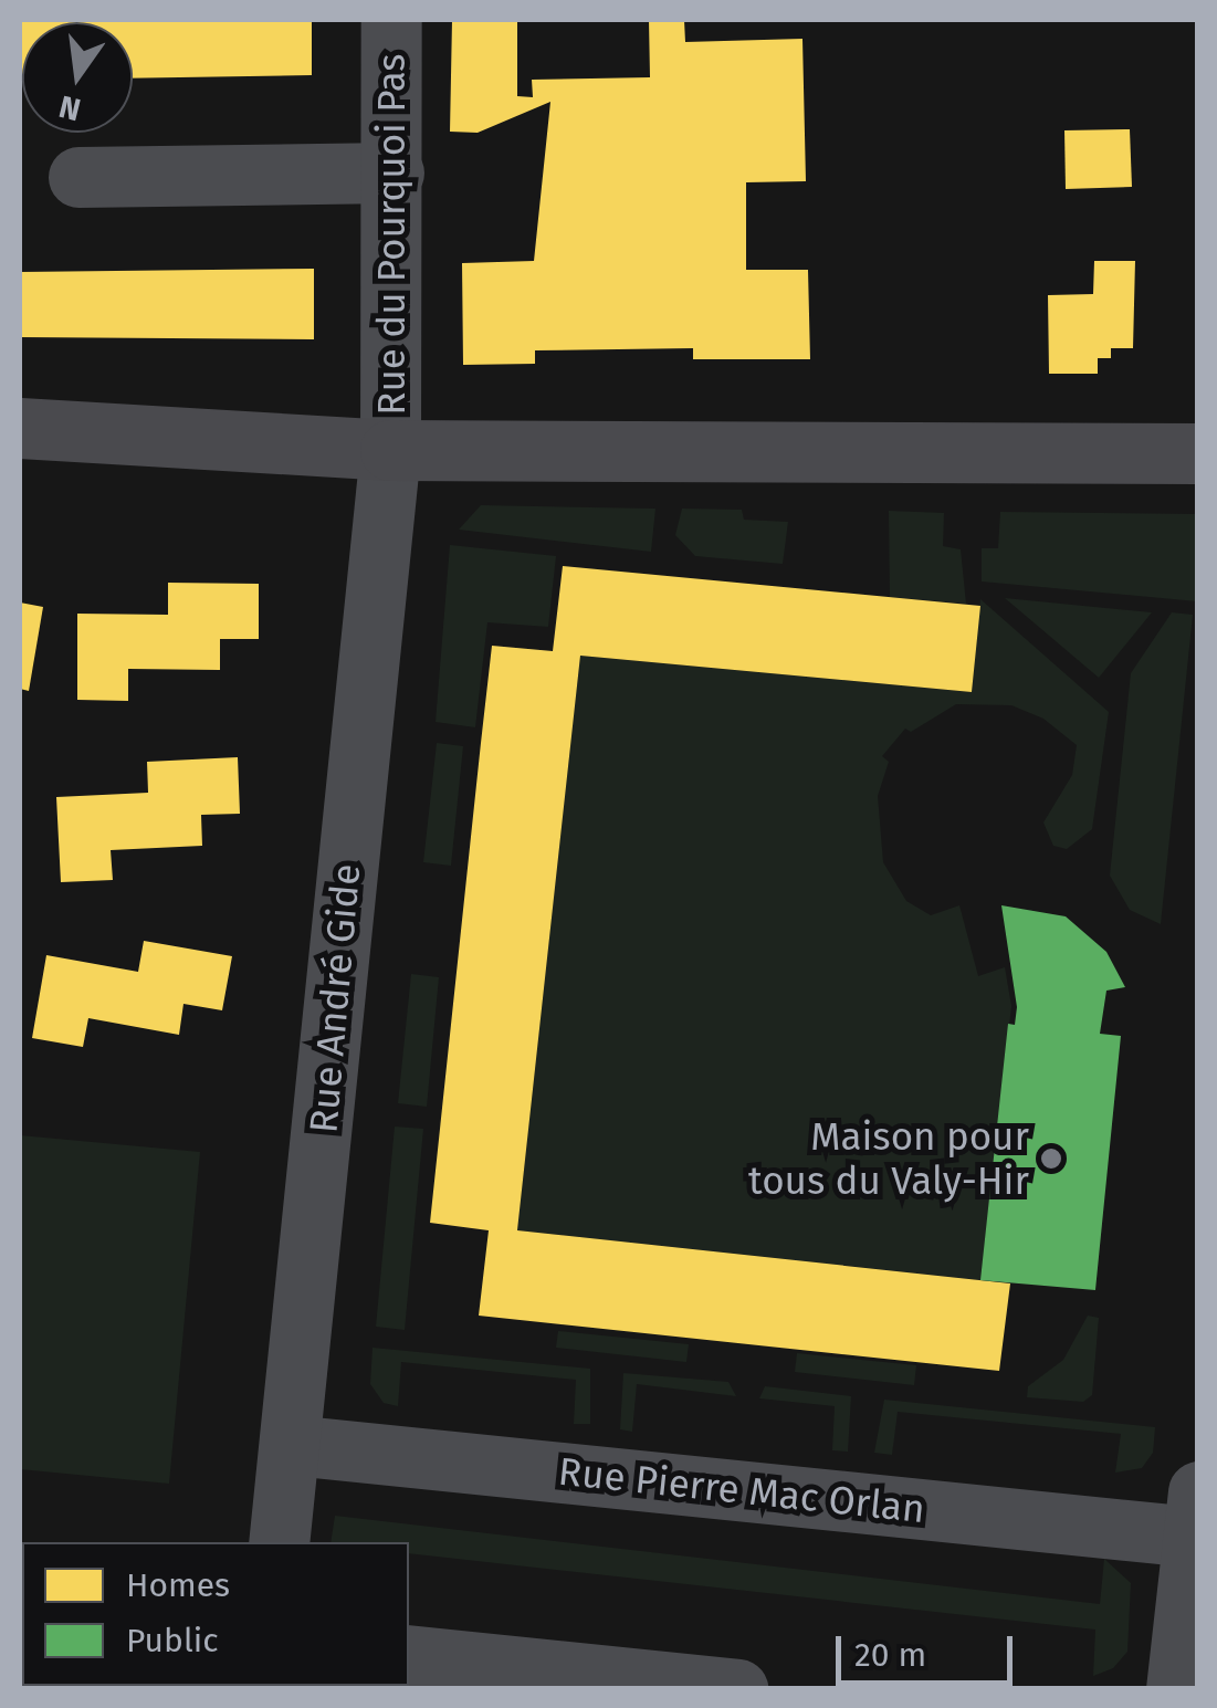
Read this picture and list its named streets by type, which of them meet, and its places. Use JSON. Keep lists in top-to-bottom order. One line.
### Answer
{"streets":{"street":["Rue du Pourquoi Pas","Rue André Gide","Rue Pierre Mac Orlan"]},"crossings":[["Rue du Pourquoi Pas","Rue André Gide"],["Rue André Gide","Rue Pierre Mac Orlan"]],"places":["Maison pour tous du Valy-Hir"],"legend":["Homes","Public"],"scale_bar":"20 m","north":"bottom"}
